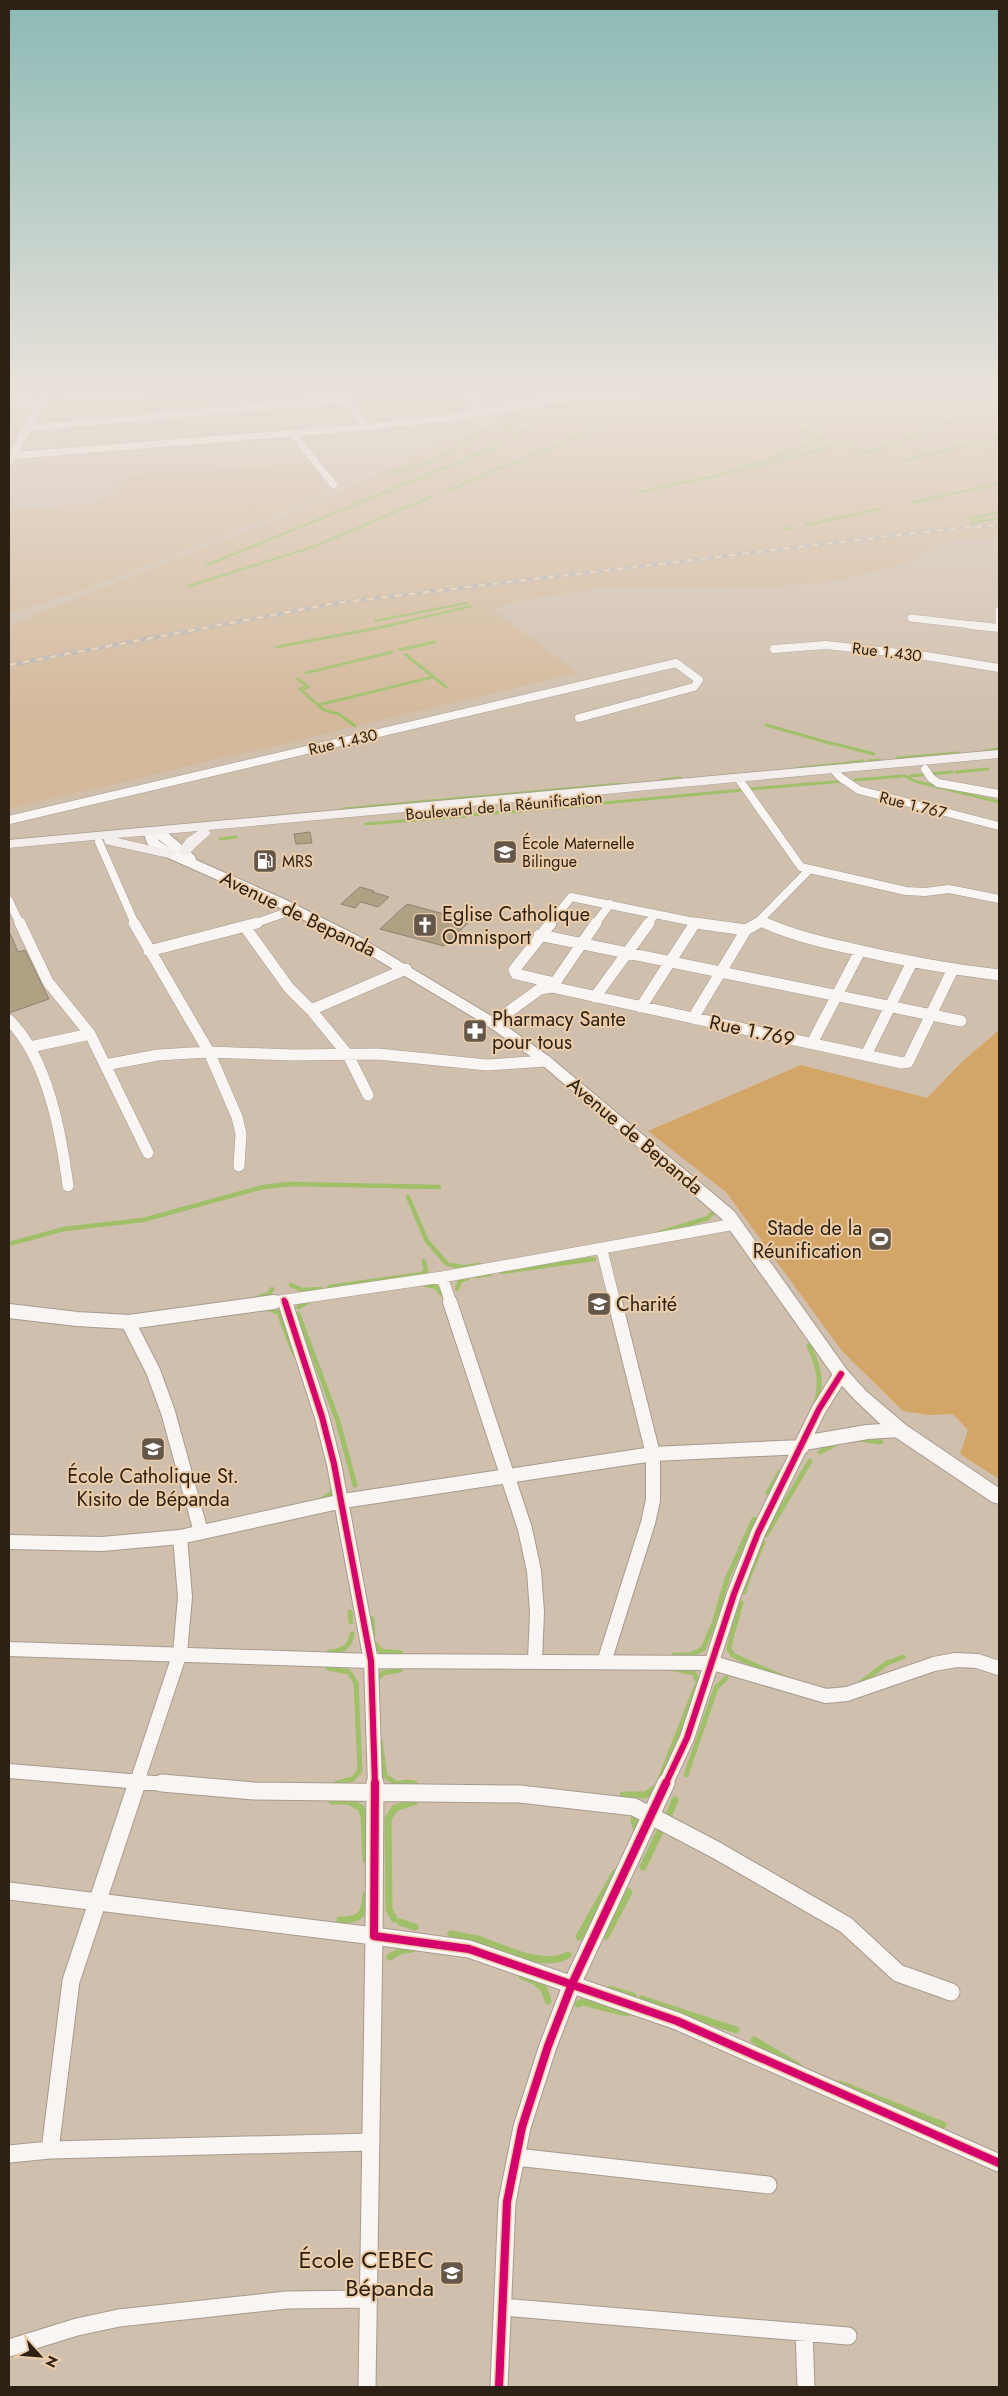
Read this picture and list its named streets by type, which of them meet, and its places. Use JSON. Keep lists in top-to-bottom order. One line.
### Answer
{"streets":{"main road":["Boulevard de la Réunification","Avenue de Bepanda"],"street":["Rue 1.430","Rue 1.767","Rue 1.769"]},"crossings":[["Rue 1.767","Boulevard de la Réunification"],["Boulevard de la Réunification","Avenue de Bepanda"]],"places":{"school or university":["École Maternelle Bilingue","Charité","École Catholique St. Kisito de Bépanda","École CEBEC Bépanda"],"fuel station":["MRS"],"church":["Eglise Catholique Omnisport"],"pharmacy":["Pharmacy Sante pour tous"],"sports":["Stade de la Réunification"]},"north":"bottom right"}
